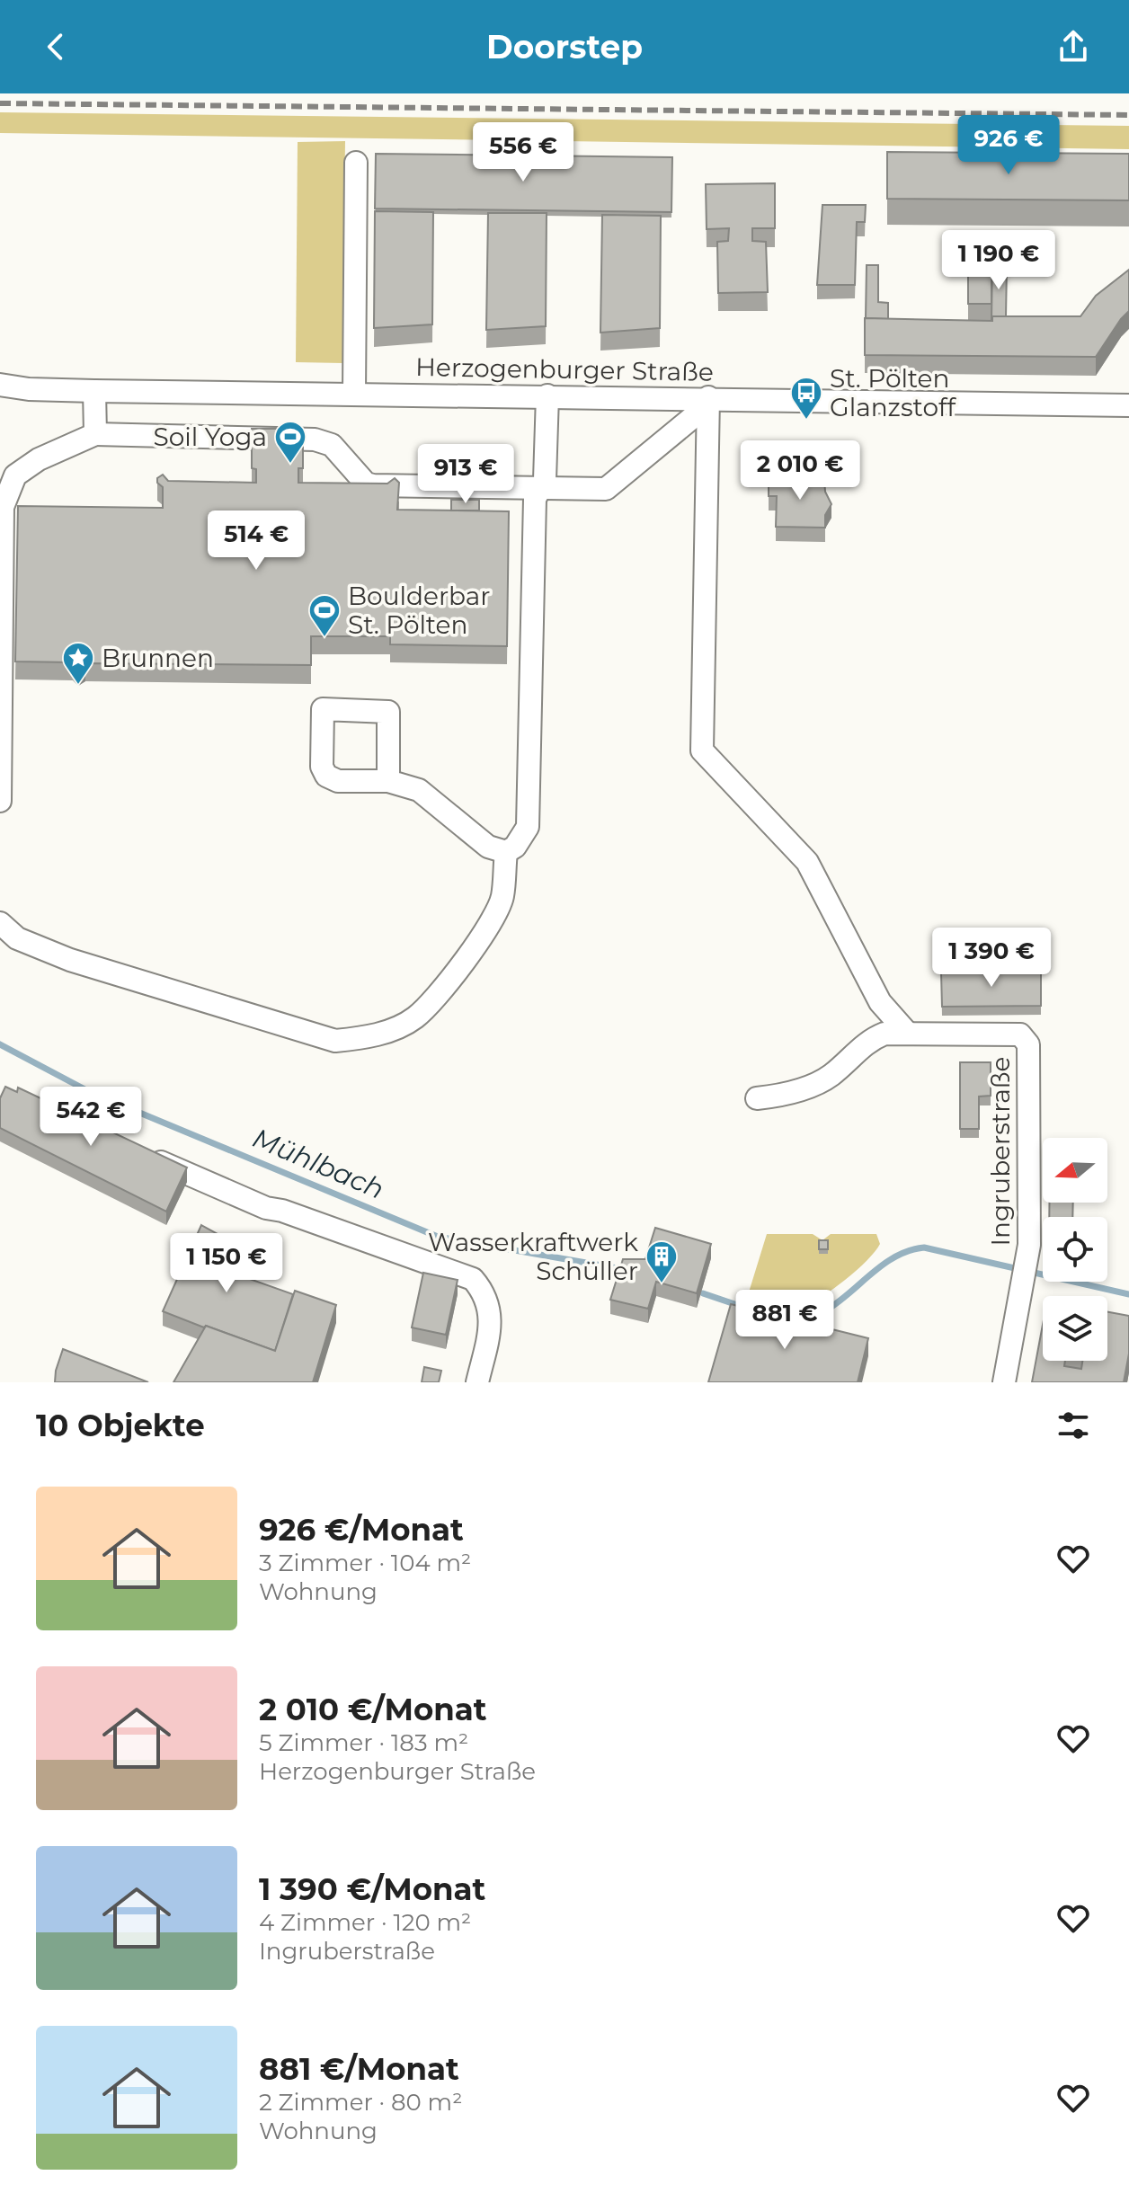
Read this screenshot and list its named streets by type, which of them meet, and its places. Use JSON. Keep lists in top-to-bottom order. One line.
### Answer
{"streets":{"street":["Herzogenburger Straße","Ingruberstraße"]},"water":["Mühlbach"],"places":{"bus stop":["St. Pölten Glanzstoff"],"sports":["Soil Yoga","Boulderbar St. Pölten"],"place":["Brunnen"],"building":["Wasserkraftwerk Schüller"]},"north":"left","page":{"header":"Doorstep","price":["926 €","556 €","1 190 €","2 010 €","913 €","514 €","1 390 €","542 €","1 150 €","881 €"],"heading":"10 Objekte","list":[{"name":"926 €/Monat","note":"3 Zimmer · 104 m² · Wohnung"},{"name":"2 010 €/Monat","note":"5 Zimmer · 183 m² · Herzogenburger Straße"},{"name":"1 390 €/Monat","note":"4 Zimmer · 120 m² · Ingruberstraße"},{"name":"881 €/Monat","note":"2 Zimmer · 80 m² · Wohnung"}]}}
